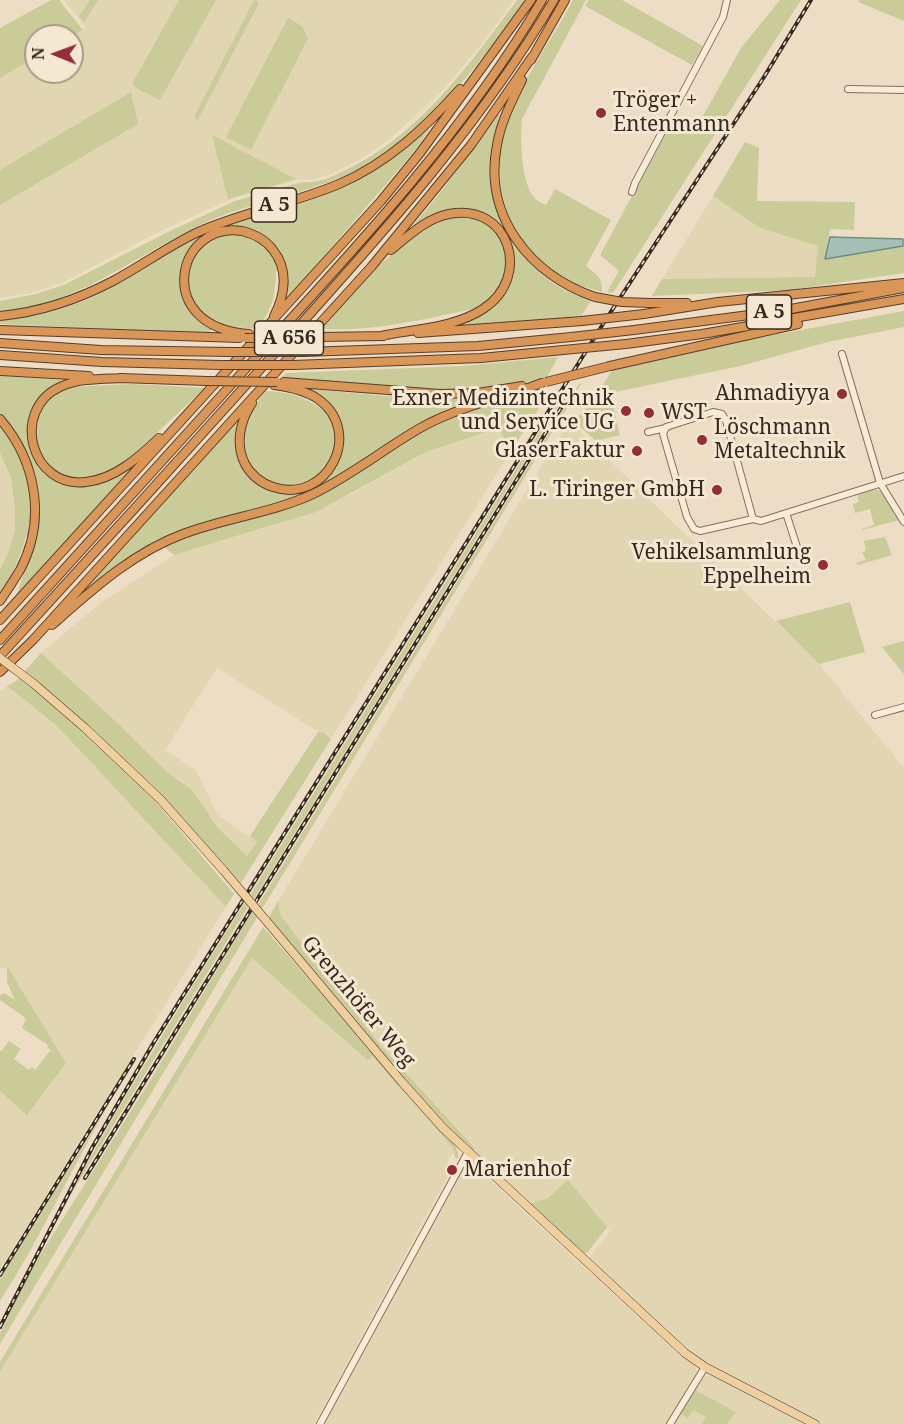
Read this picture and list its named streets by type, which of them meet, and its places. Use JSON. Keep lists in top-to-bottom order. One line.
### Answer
{"streets":{"highway":["A 5","A 656"],"main road":["Grenzhöfer Weg"]},"crossings":[["A 5","A 656"],["A 656","Grenzhöfer Weg"]],"places":["Tröger + Entenmann","Ahmadiyya","Exner Medizintechnik und Service UG","WST","Löschmann Metaltechnik","GlaserFaktur","L. Tiringer GmbH","Vehikelsammlung Eppelheim","Marienhof"],"north":"left"}
